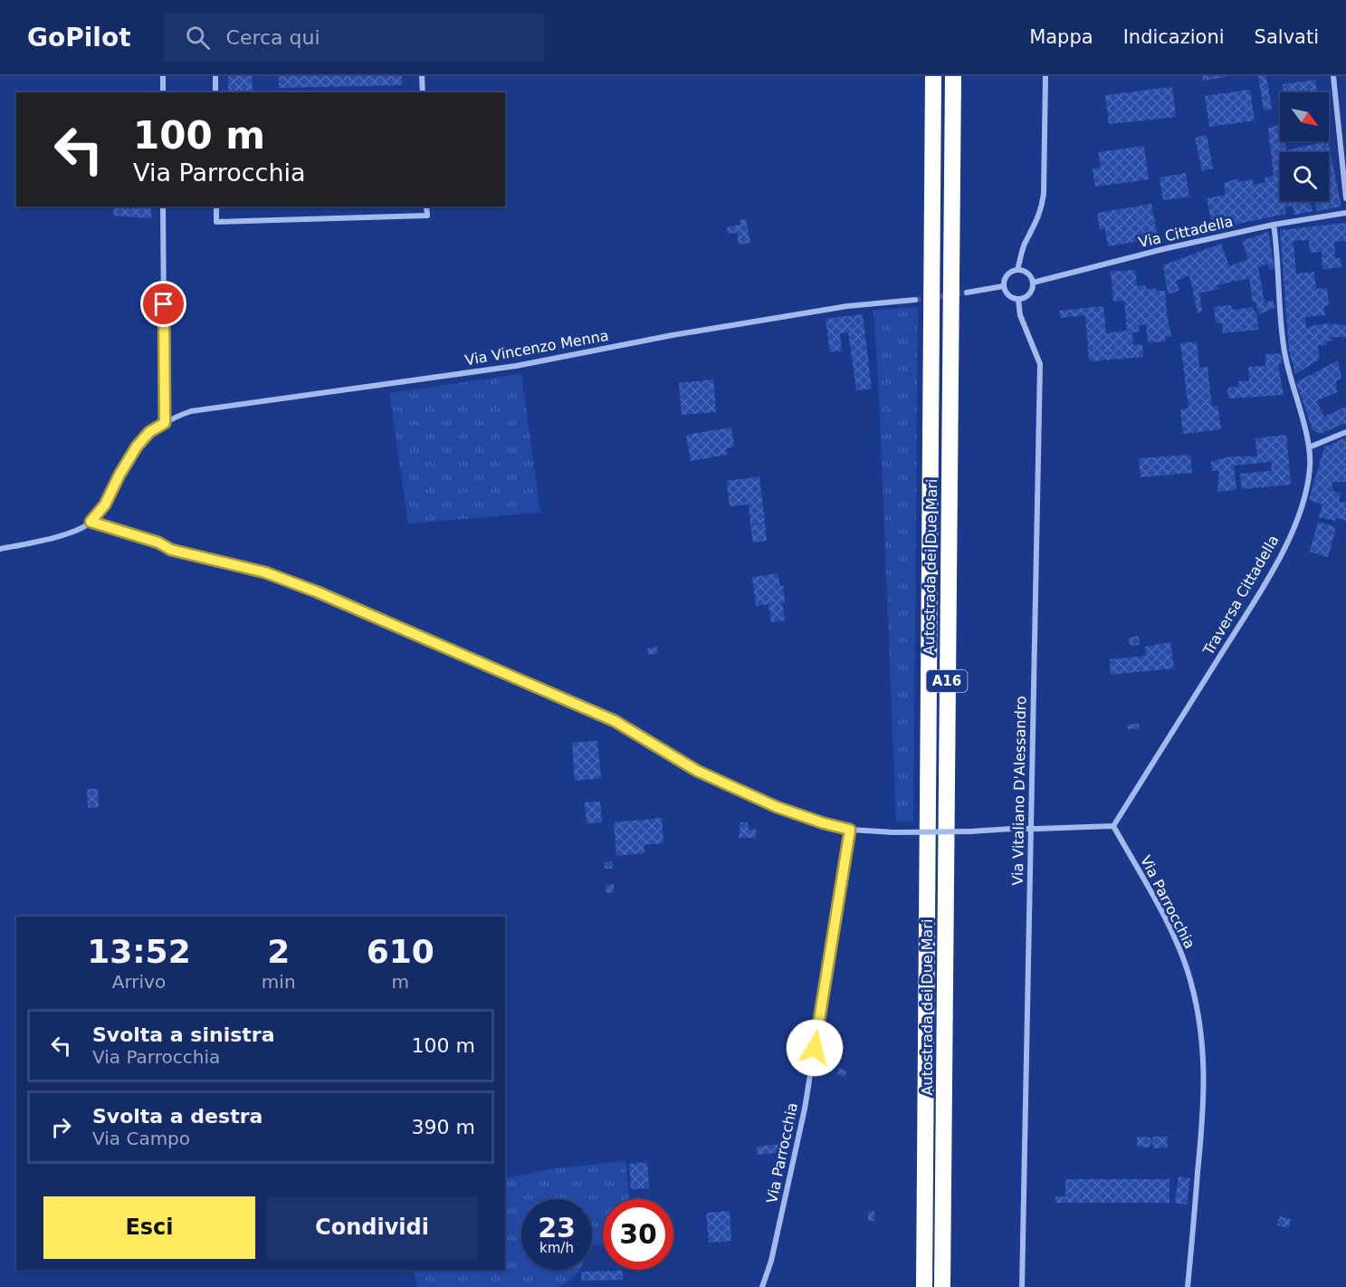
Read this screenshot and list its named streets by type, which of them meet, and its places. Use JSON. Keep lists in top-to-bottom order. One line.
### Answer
{"streets":{"highway":["Autostrada dei Due Mari","A16"],"street":["Via Cittadella","Via Vincenzo Menna","Traversa Cittadella","Via Vitaliano D'Alessandro","Via Parrocchia"]},"crossings":[["Via Cittadella","Traversa Cittadella"],["Via Cittadella","Via Vitaliano D'Alessandro"],["Traversa Cittadella","Via Parrocchia"]],"north":"bottom right","page":{"header":"GoPilot","search":"Cerca qui","nav":["Mappa","Indicazioni","Salvati"],"turn":["100 m","Via Parrocchia"],"eta":["13:52","Arrivo","2","min","610","m"],"list":[{"name":"Svolta a sinistra","note":"Via Parrocchia","value":"100 m"},{"name":"Svolta a destra","note":"Via Campo","value":"390 m"}],"buttons":["Esci","Condividi"],"speed":"23 km/h","limit":"30"}}
